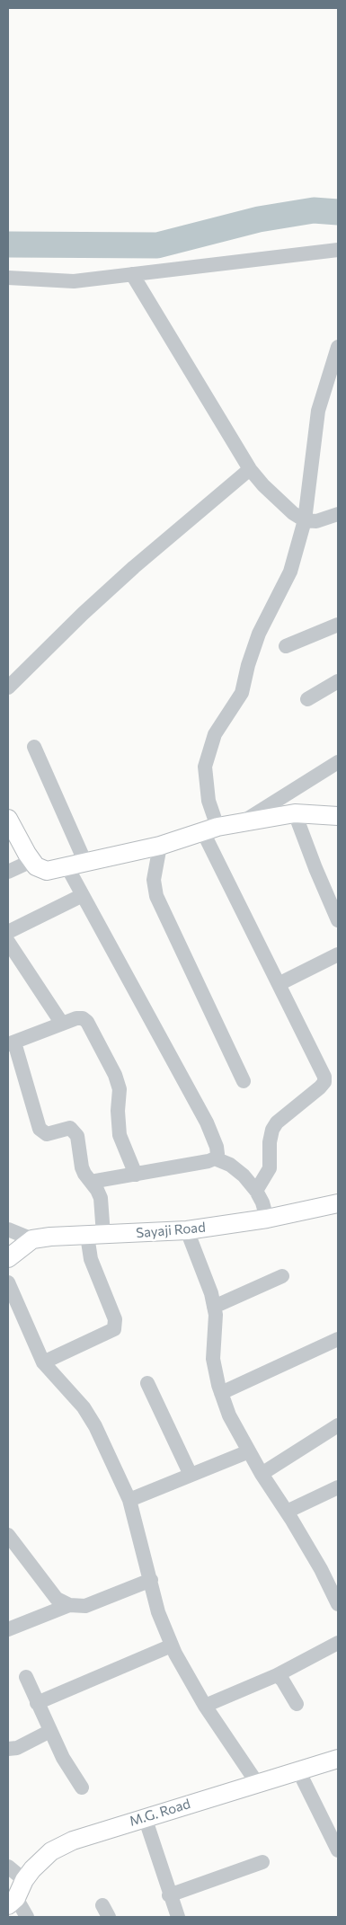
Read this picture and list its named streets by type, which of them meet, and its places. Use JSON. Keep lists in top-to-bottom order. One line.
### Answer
{"streets":{"main road":["Sayaji Road","M.G. Road"]}}
